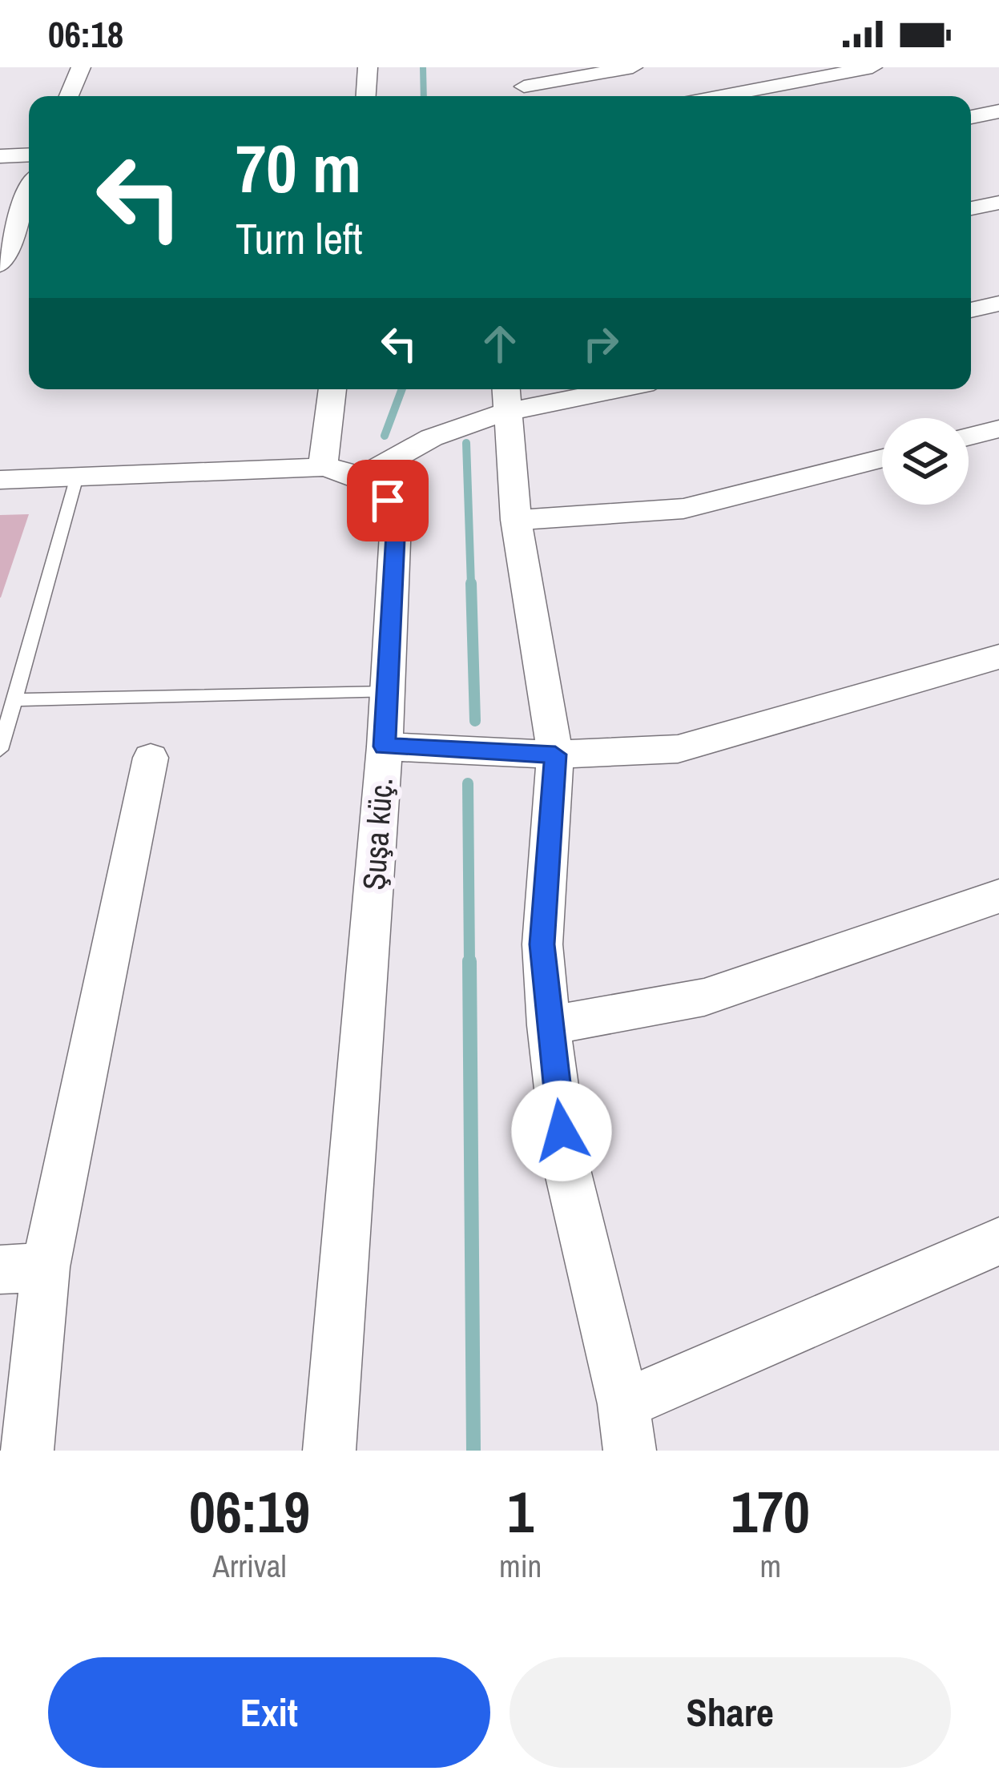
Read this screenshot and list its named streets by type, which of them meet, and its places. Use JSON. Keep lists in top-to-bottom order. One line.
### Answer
{"streets":{"street":["Şuşa küç."]},"page":{"status":"06:18","turn":["70 m","Turn left"],"eta":["06:19","Arrival","1","min","170","m"],"buttons":["Exit","Share"]}}
